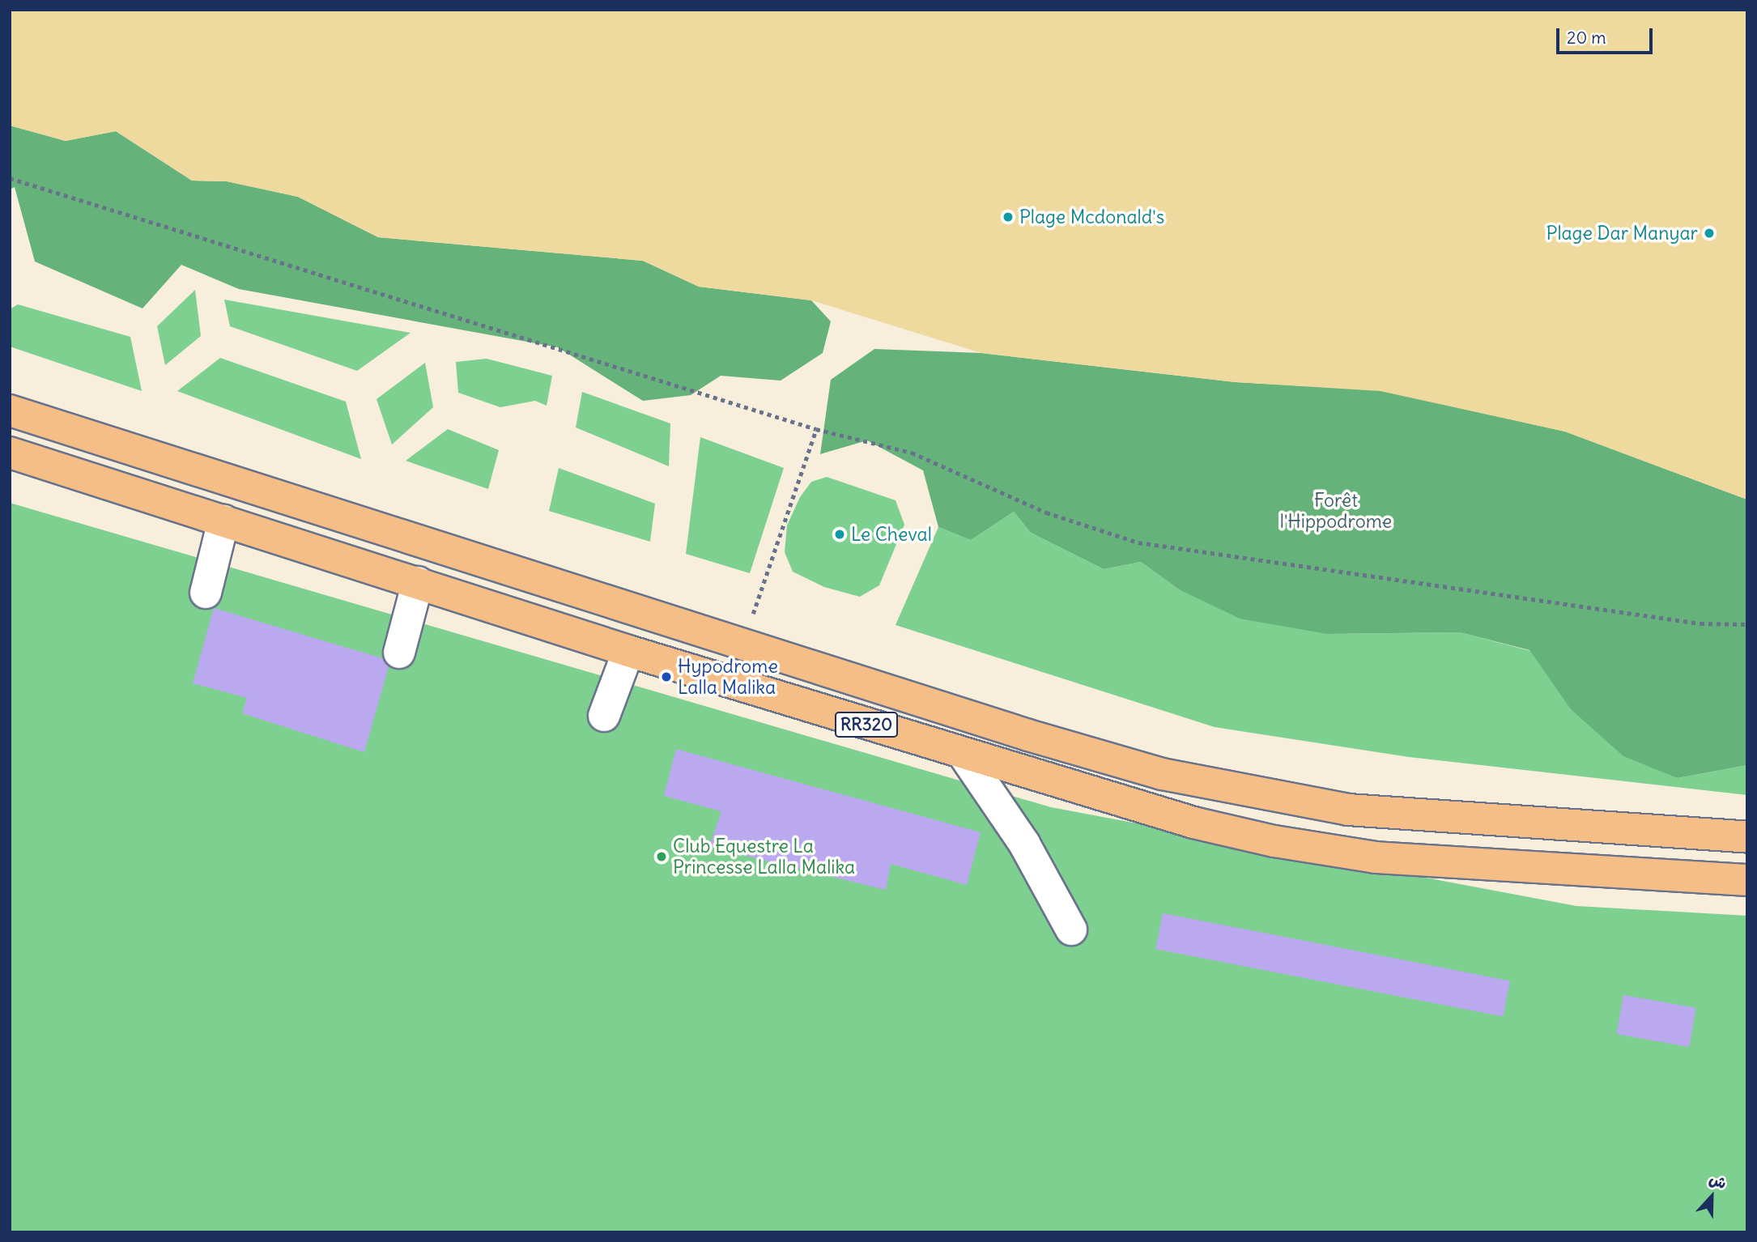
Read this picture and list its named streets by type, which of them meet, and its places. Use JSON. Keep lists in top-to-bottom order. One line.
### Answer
{"streets":{"highway":["RR320"]},"parks":["Forêt l'Hippodrome"],"places":["Plage Mcdonald's","Plage Dar Manyar","Le Cheval","Hypodrome Lalla Malika","Club Equestre La Princesse Lalla Malika"],"scale_bar":"20 m","north":"top"}
